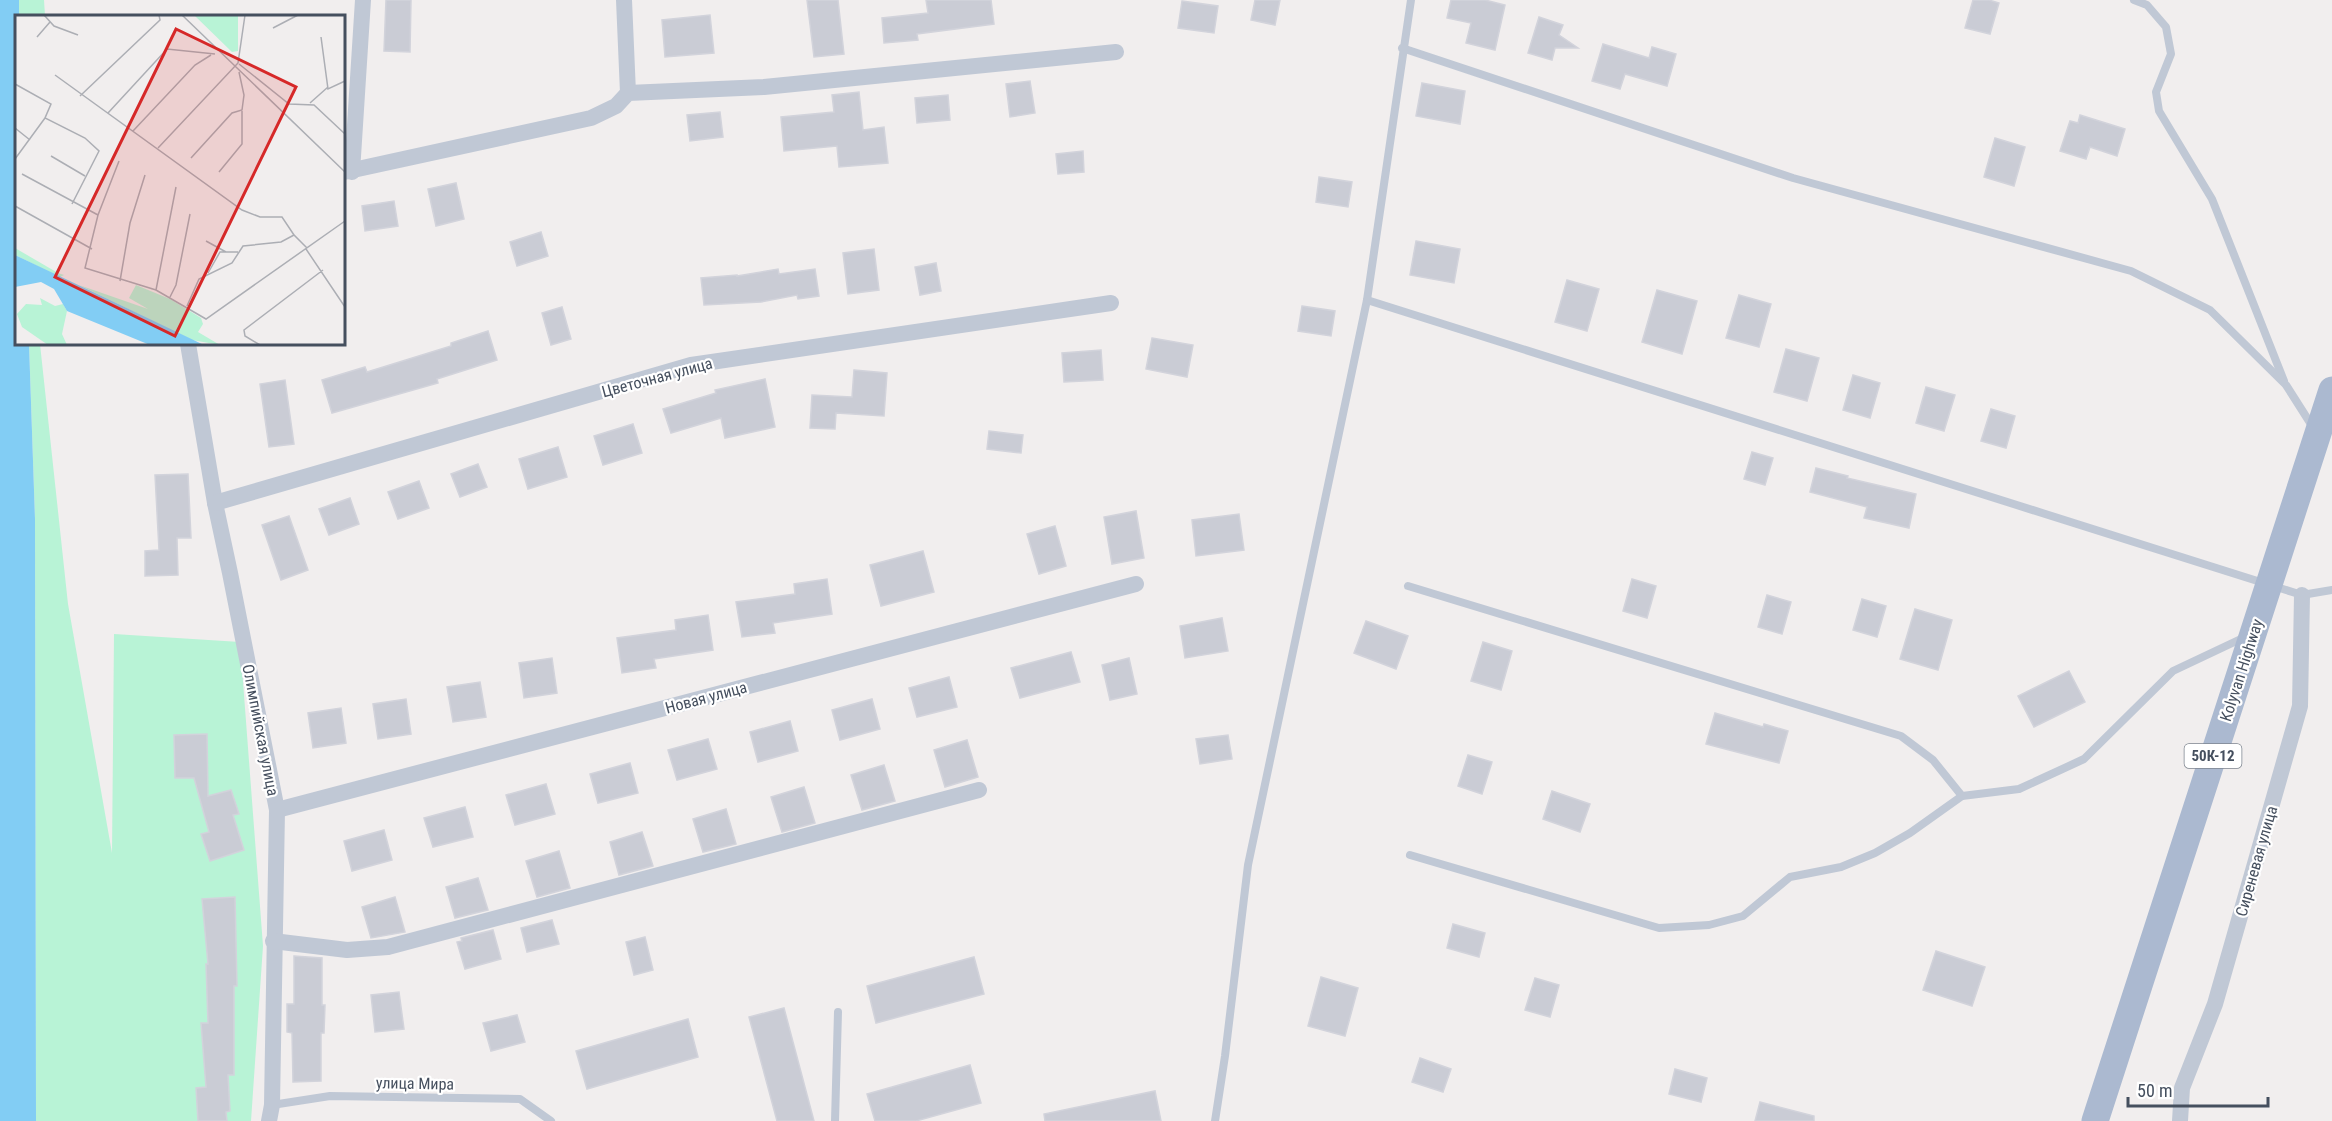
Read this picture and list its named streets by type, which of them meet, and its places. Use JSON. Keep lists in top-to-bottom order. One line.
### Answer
{"streets":{"main road":["Kolyvan Highway","50К-12"],"street":["Цветочная улица","Новая улица","Олимпийская улица","Сиреневая улица"],"lane":["улица Мира"]},"crossings":[["Цветочная улица","Олимпийская улица"],["Новая улица","Олимпийская улица"],["Олимпийская улица","улица Мира"]],"scale_bar":"50 m"}
